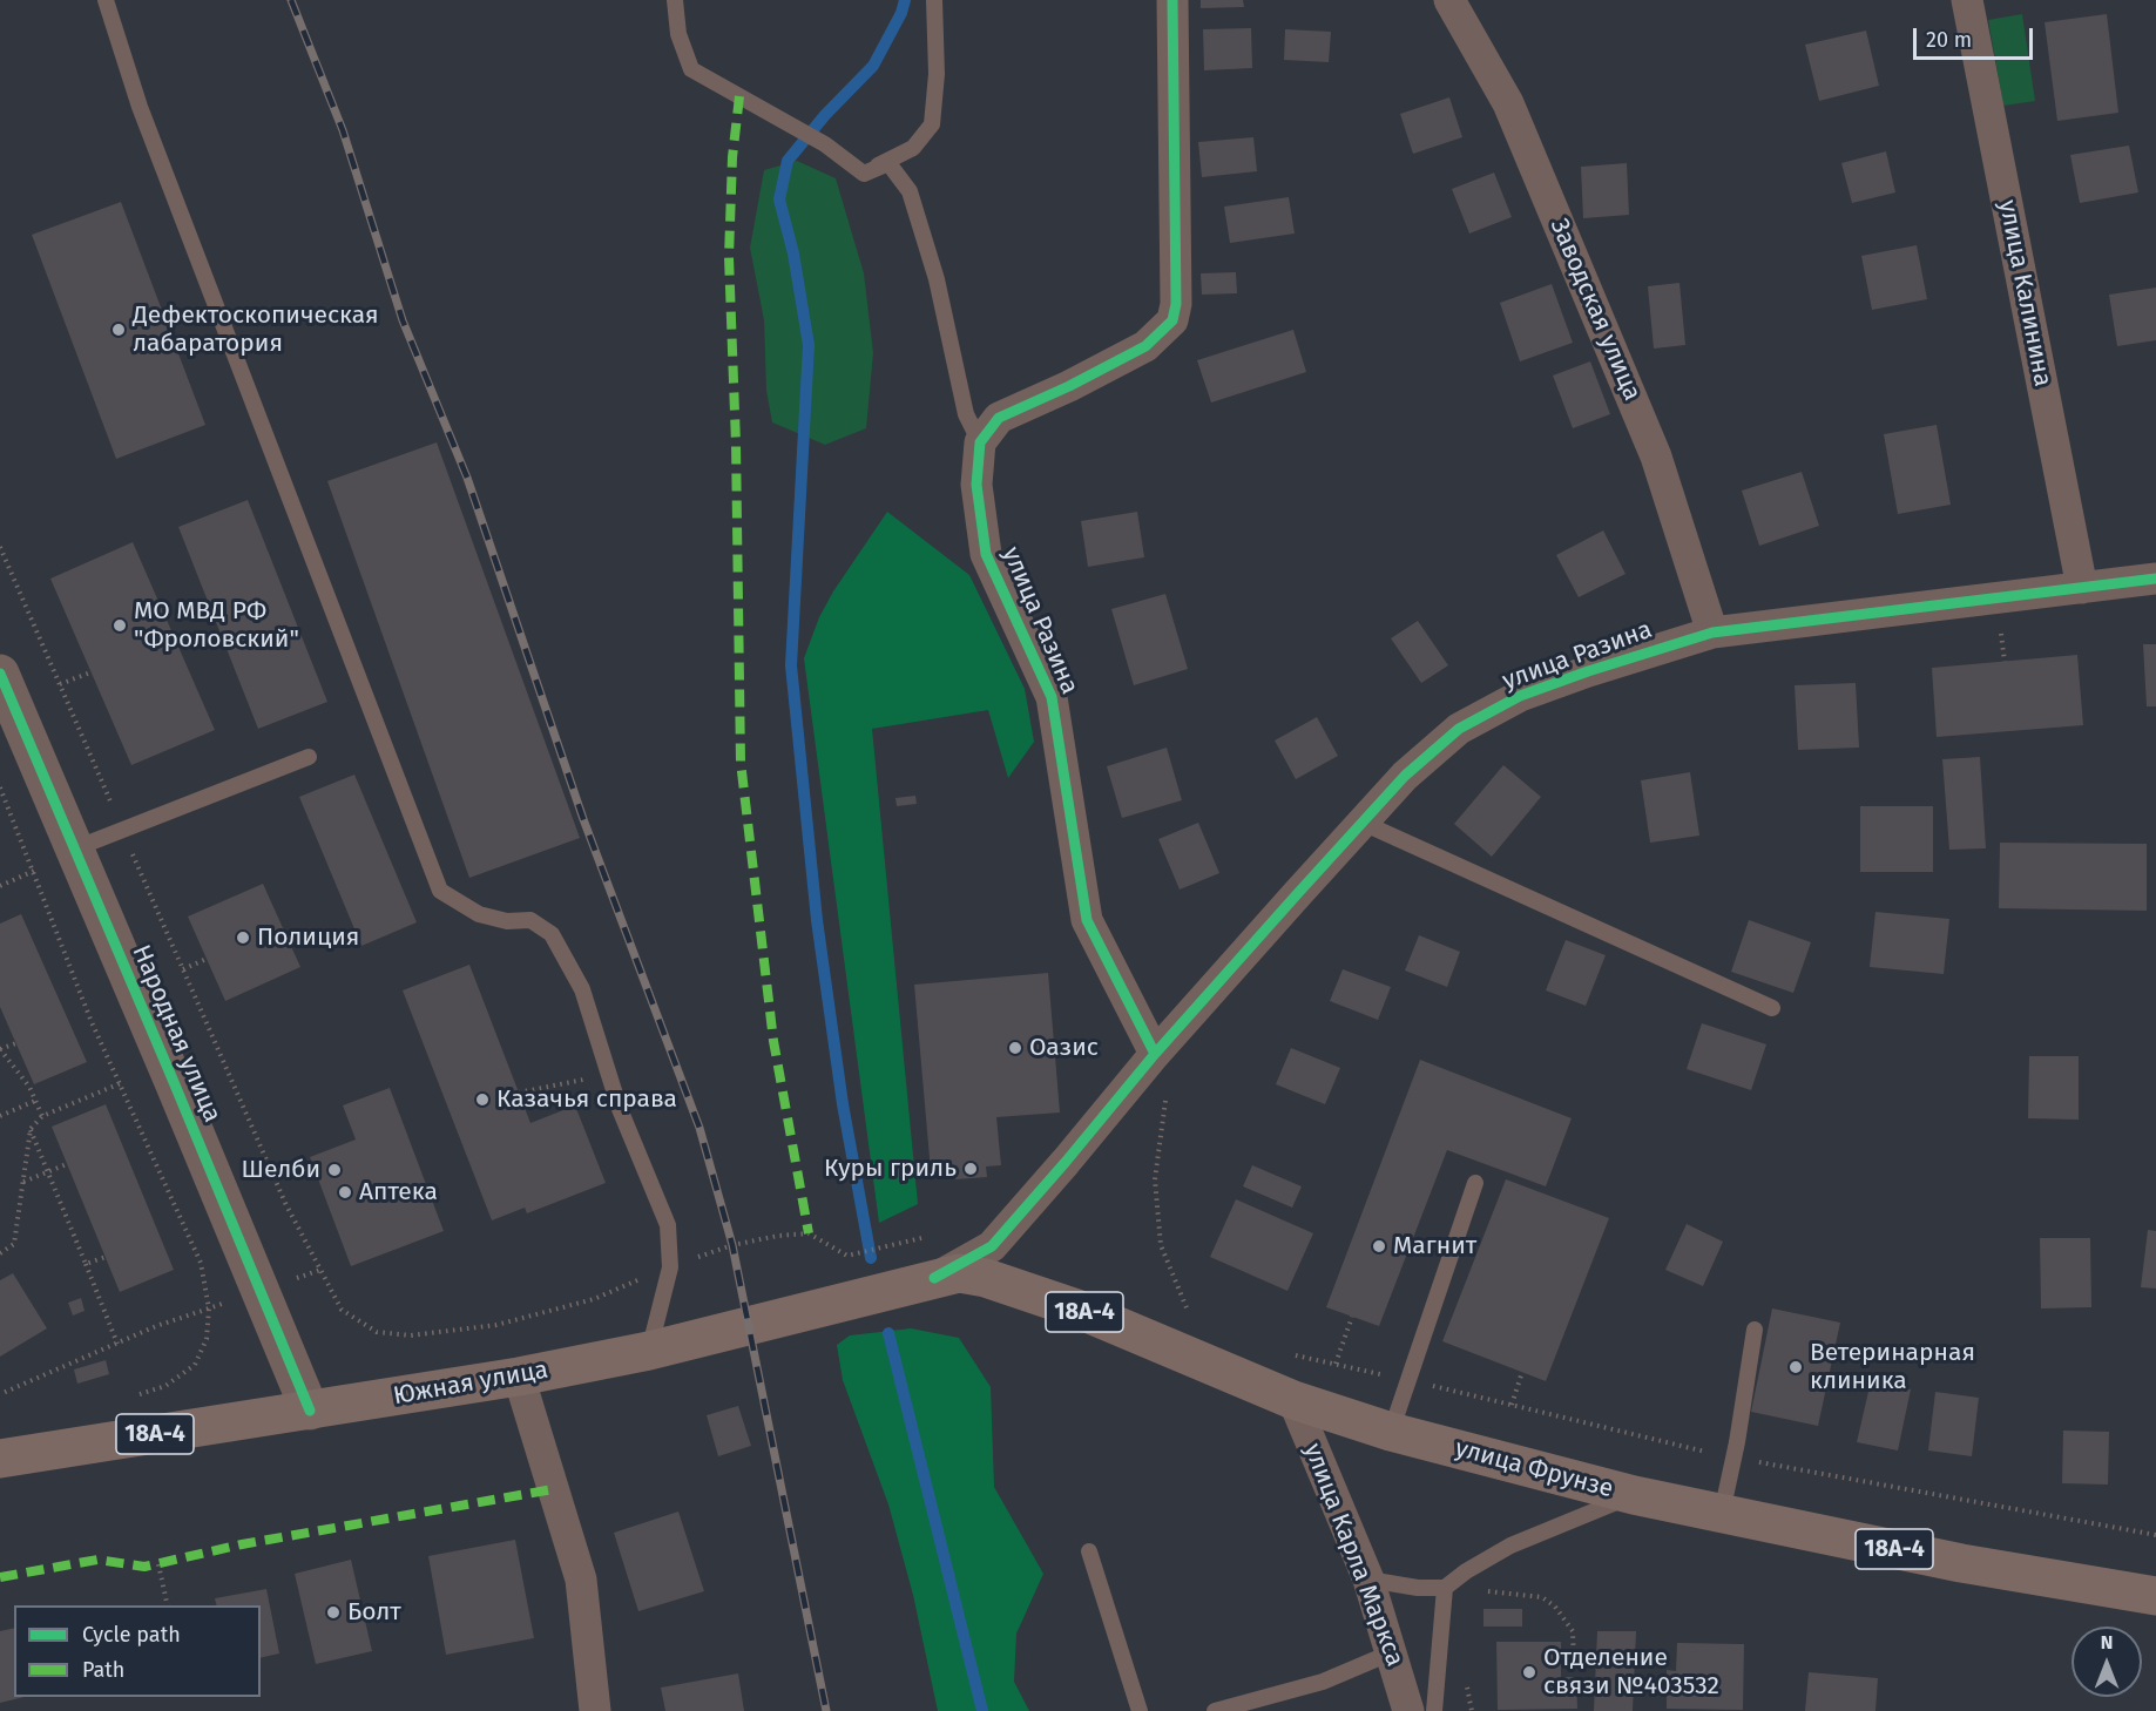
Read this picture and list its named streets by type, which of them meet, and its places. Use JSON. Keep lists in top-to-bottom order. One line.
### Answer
{"streets":{"main road":["18А-4","Южная улица","улица Фрунзе"],"street":["улица Калинина","Заводская улица","улица Разина","Народная улица","улица Карла Маркса"]},"crossings":[["улица Калинина","улица Разина"],["Заводская улица","улица Разина"],["улица Разина","Южная улица"],["улица Разина","улица Фрунзе"],["Народная улица","Южная улица"],["Южная улица","улица Фрунзе"],["улица Фрунзе","улица Карла Маркса"]],"places":["Дефектоскопическая лабаратория","МО МВД РФ \"Фроловский\"","Полиция","Оазис","Казачья справа","Куры гриль","Шелби","Аптека","Магнит","Ветеринарная клиника","Болт","Отделение связи №403532"],"legend":["Cycle path","Path"],"scale_bar":"20 m","north":"top"}
